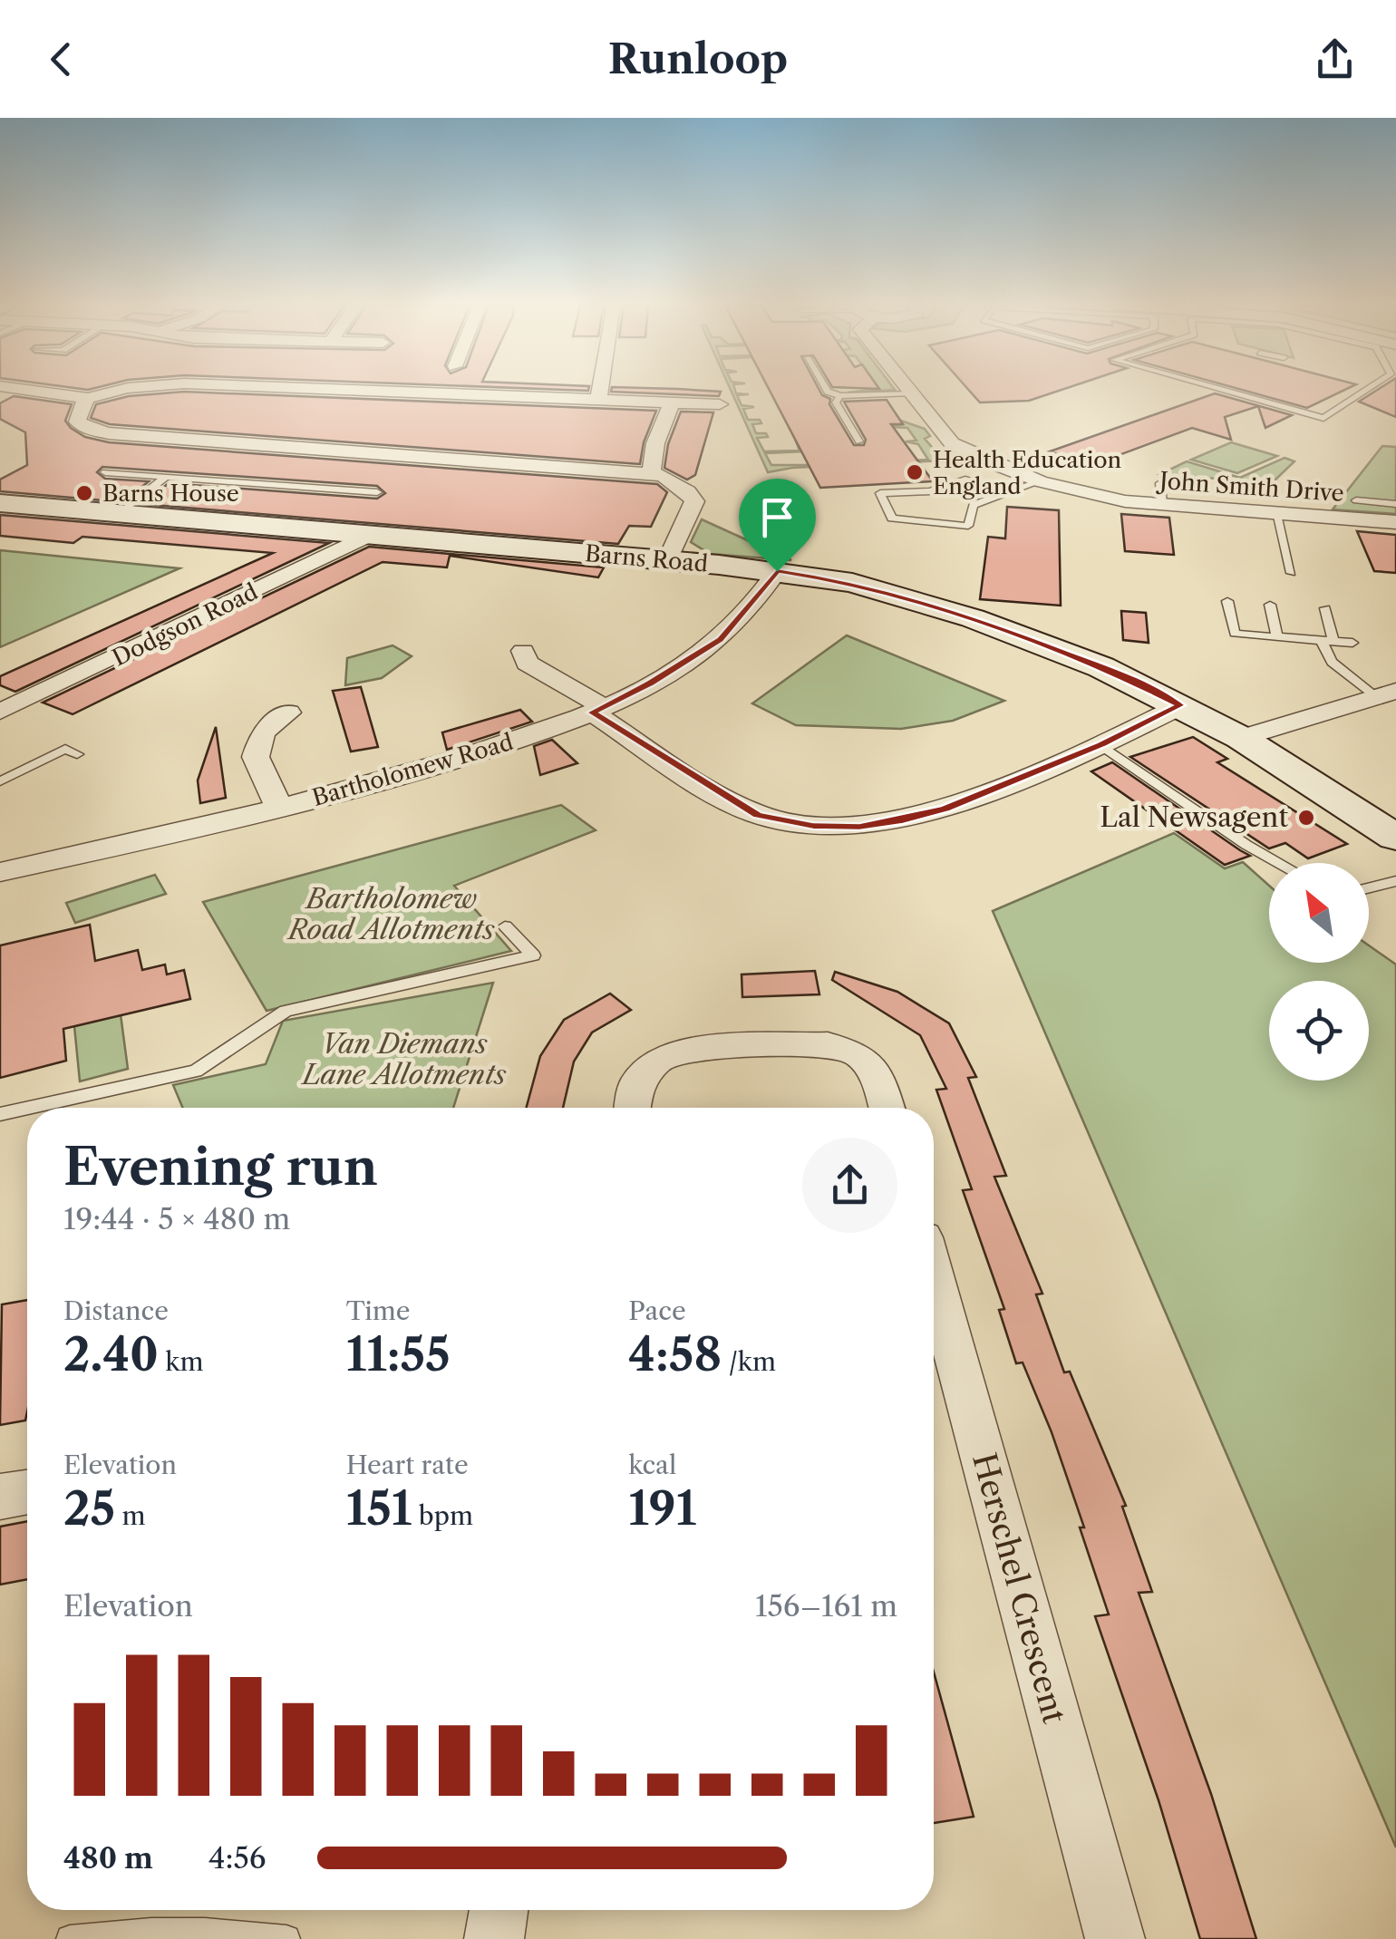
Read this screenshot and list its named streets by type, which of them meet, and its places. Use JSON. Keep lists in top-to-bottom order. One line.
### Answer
{"streets":{"street":["John Smith Drive","Barns Road","Dodgson Road","Bartholomew Road","Herschel Crescent"]},"crossings":[["Barns Road","Dodgson Road"],["Barns Road","Bartholomew Road"]],"parks":["Bartholomew Road Allotments","Van Diemans Lane Allotments"],"places":["Health Education England","Barns House","Lal Newsagent"],"north":"top left","page":{"header":"Runloop","heading":["Evening run","19:44 · 5 × 480 m"],"stats":[["Distance","2.40 km"],["Time","11:55"],["Pace","4:58 /km"],["Elevation","25 m"],["Heart rate","151 bpm"],["kcal","191"]],"chart":["Elevation","156–161 m"],"list":[{"name":"480 m","note":"4:56"}]}}
